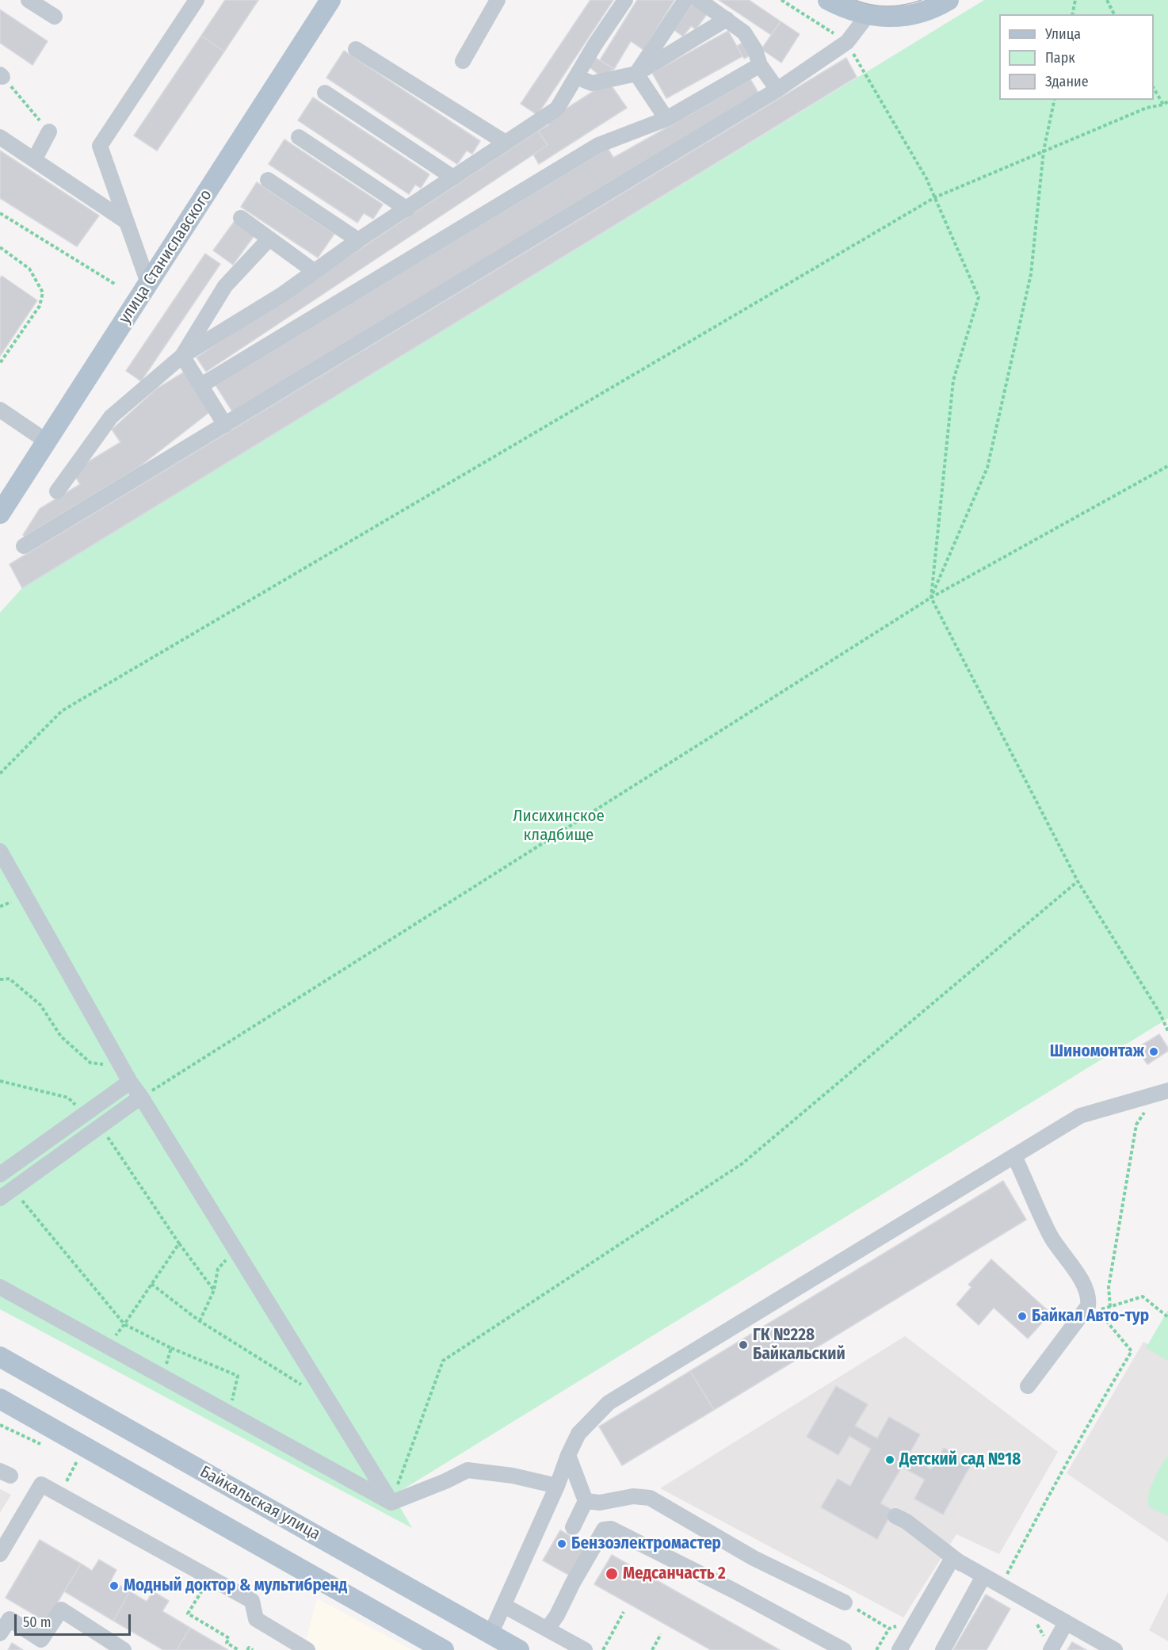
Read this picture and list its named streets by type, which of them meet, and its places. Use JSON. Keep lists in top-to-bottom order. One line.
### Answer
{"streets":{"main road":["улица Станиславского","Байкальская улица"]},"parks":["Лисихинское кладбище"],"places":["Шиномонтаж","Байкал Авто-тур","ГК №228 Байкальский","Детский сад №18","Бензоэлектромастер","Медсанчасть 2","Модный доктор & мультибренд"],"legend":["Улица","Парк","Здание"],"scale_bar":"50 m"}
